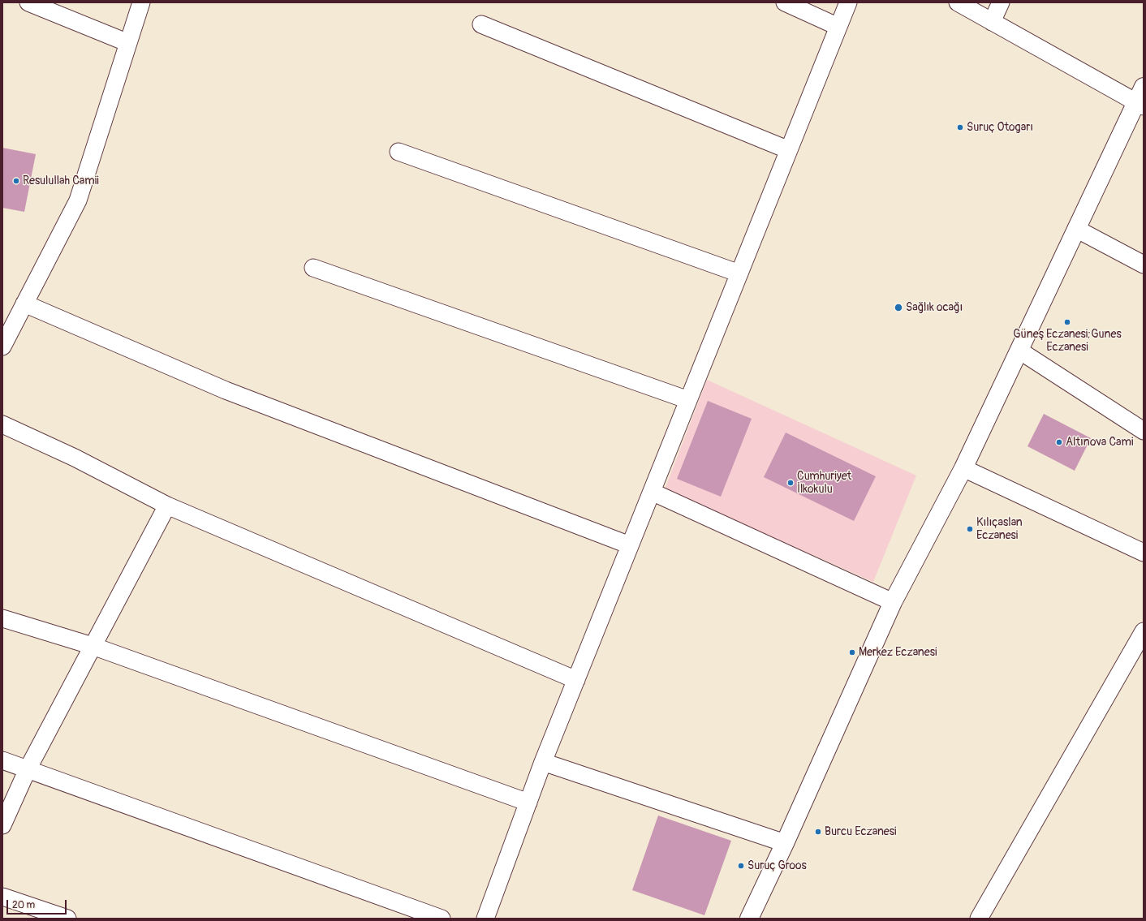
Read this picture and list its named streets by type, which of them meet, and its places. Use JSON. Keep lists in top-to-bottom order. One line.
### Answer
{"places":["Suruç Otogarı","Resulullah Camii","Sağlık ocağı","Güneş Eczanesi;Gunes Eczanesi","Altınova Cami","Cumhuriyet İlkokulu","Kılıçaslan Eczanesi","Merkez Eczanesi","Burcu Eczanesi","Suruç Groos"],"scale_bar":"20 m"}
